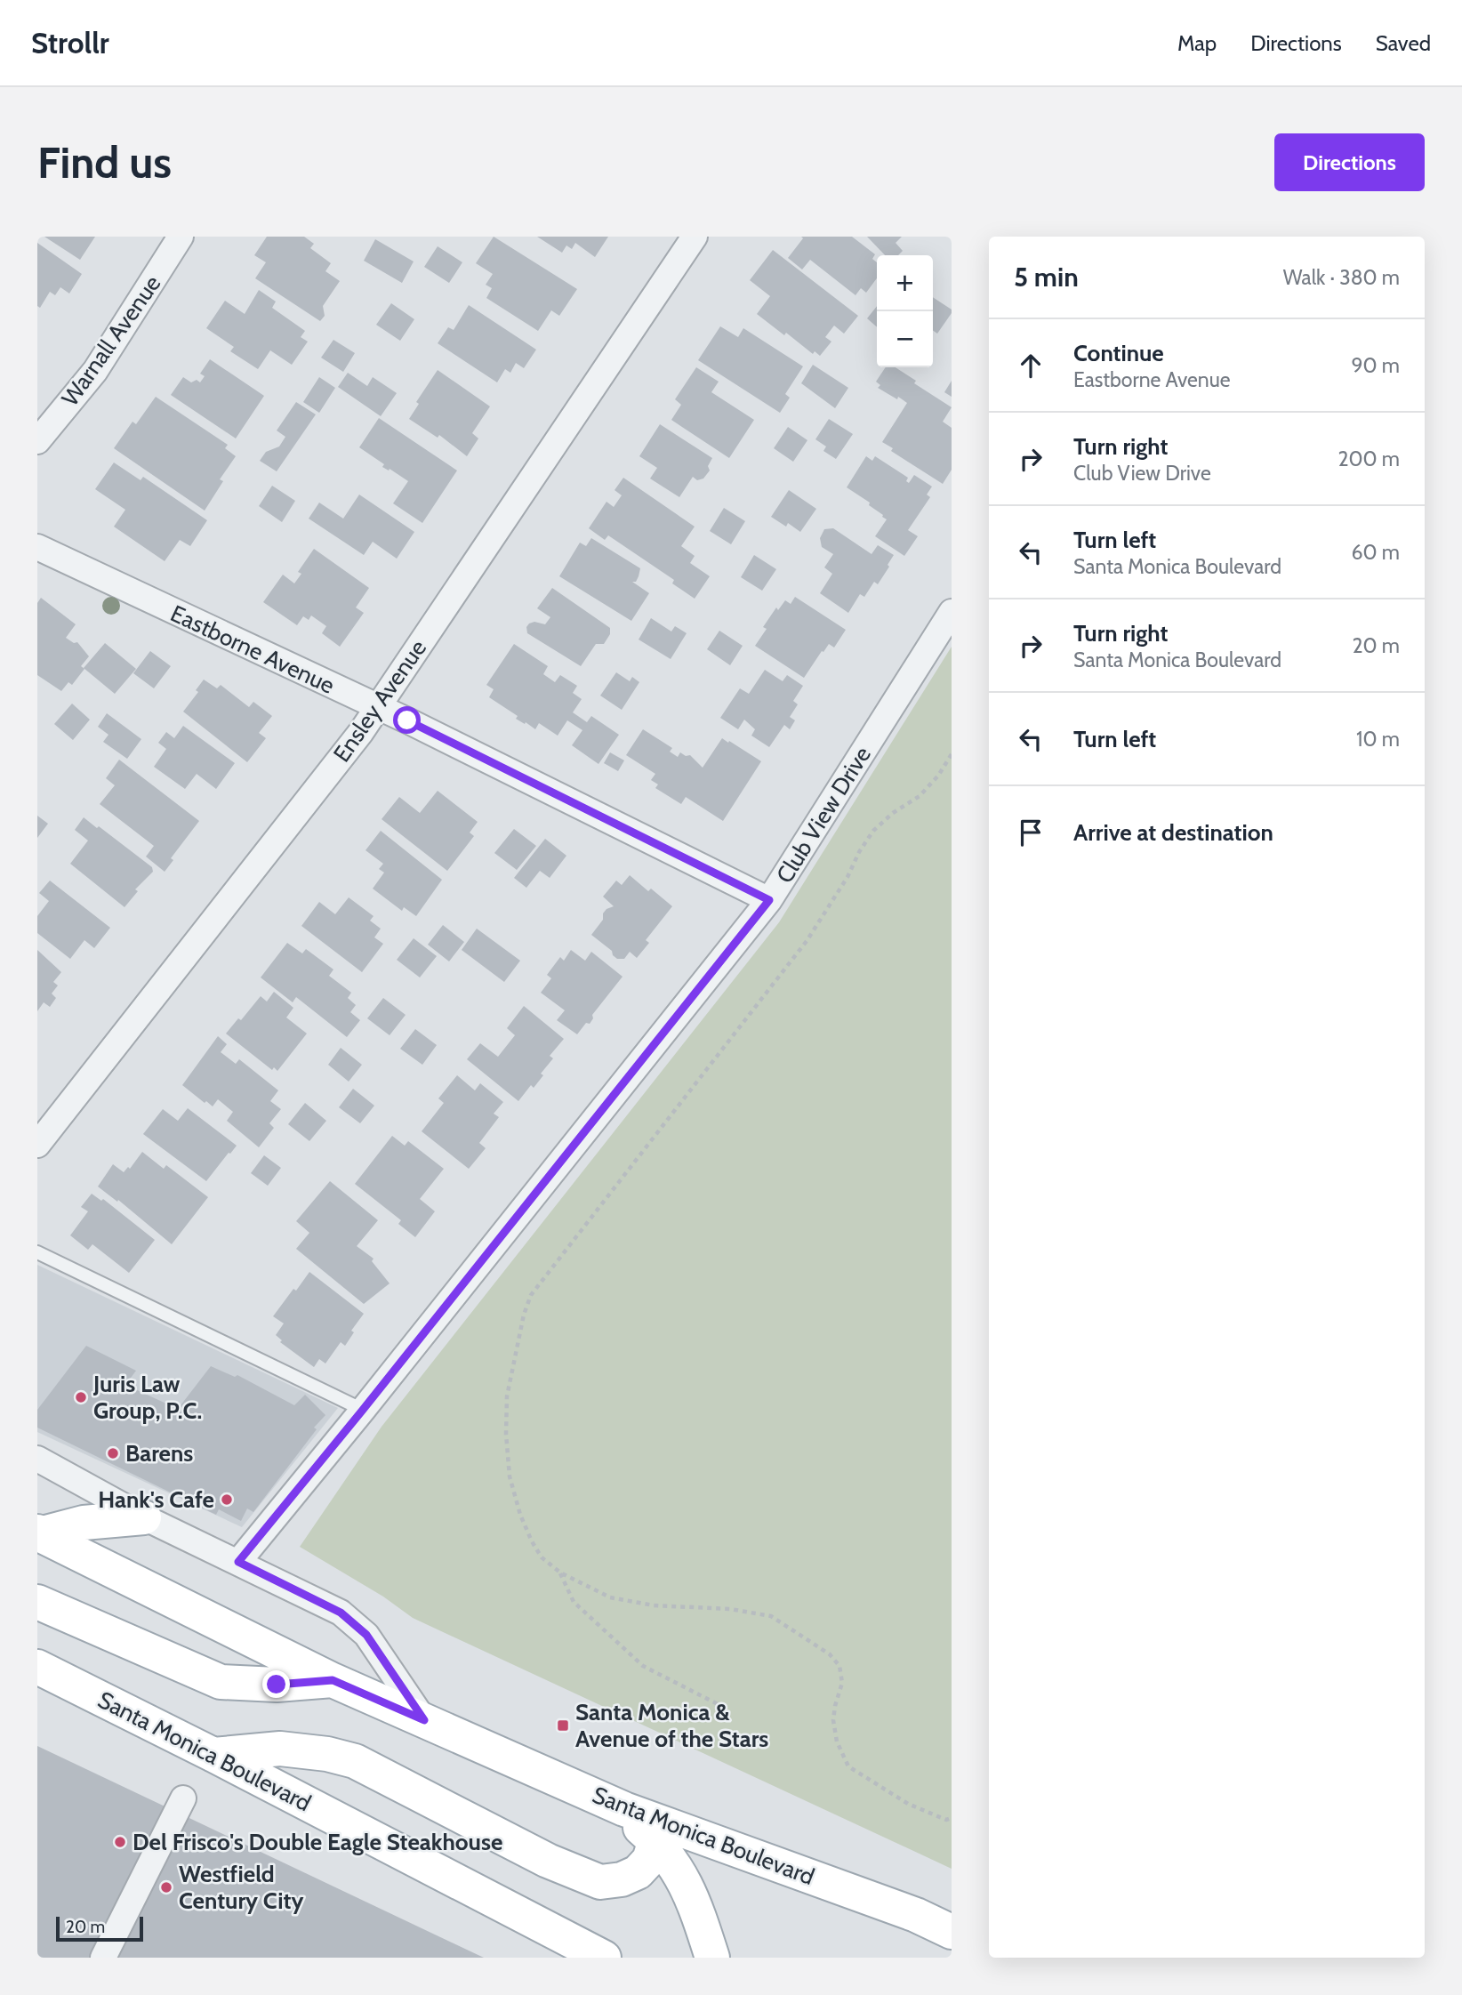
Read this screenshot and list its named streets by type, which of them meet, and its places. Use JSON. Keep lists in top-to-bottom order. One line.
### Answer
{"streets":{"main road":["Santa Monica Boulevard"],"street":["Warnall Avenue","Eastborne Avenue","Ensley Avenue","Club View Drive"]},"crossings":[["Eastborne Avenue","Ensley Avenue"],["Eastborne Avenue","Club View Drive"]],"places":{"other":["Juris Law Group, P.C.","Barens","Hank's Cafe","Del Frisco's Double Eagle Steakhouse","Westfield Century City"],"transit":["Santa Monica & Avenue of the Stars"]},"scale_bar":"20 m","page":{"header":"Strollr","nav":["Map","Directions","Saved"],"buttons":"Directions","title":"Find us","heading":["5 min","Walk · 380 m"],"map_buttons":["+","−"],"list":[["Continue","Eastborne Avenue","90 m"],["Turn right","Club View Drive","200 m"],["Turn left","Santa Monica Boulevard","60 m"],["Turn right","Santa Monica Boulevard","20 m"],["Turn left","10 m"],"Arrive at destination"],"scale":"20 m"}}
